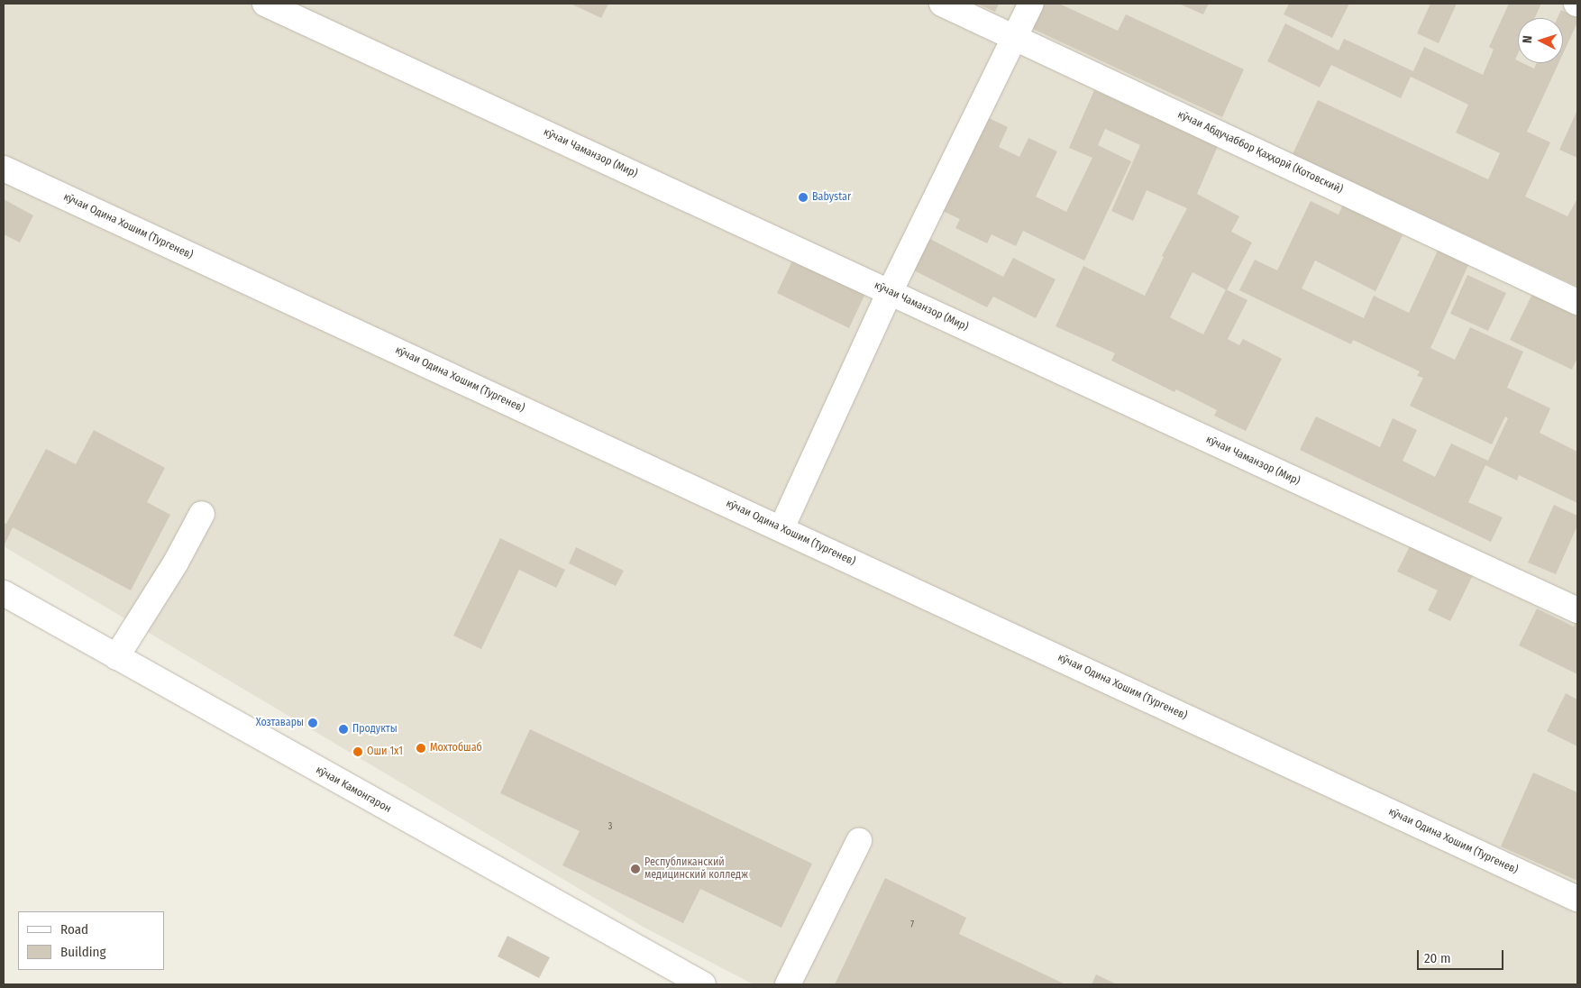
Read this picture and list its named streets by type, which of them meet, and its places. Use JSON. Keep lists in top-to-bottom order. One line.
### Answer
{"streets":{"street":["кӯчаи Абдуҷаббор Қаҳҳорӣ (Котовский)","кӯчаи Чаманзор (Мир)","кӯчаи Одина Хошим (Тургенев)","кӯчаи Камонгарон"]},"places":["Babystar","Хозтавары","Продукты","Мохтобшаб","Оши 1x1","Республиканский медицинский колледж"],"house_numbers":["3","7"],"legend":["Road","Building"],"scale_bar":"20 m","north":"left"}
